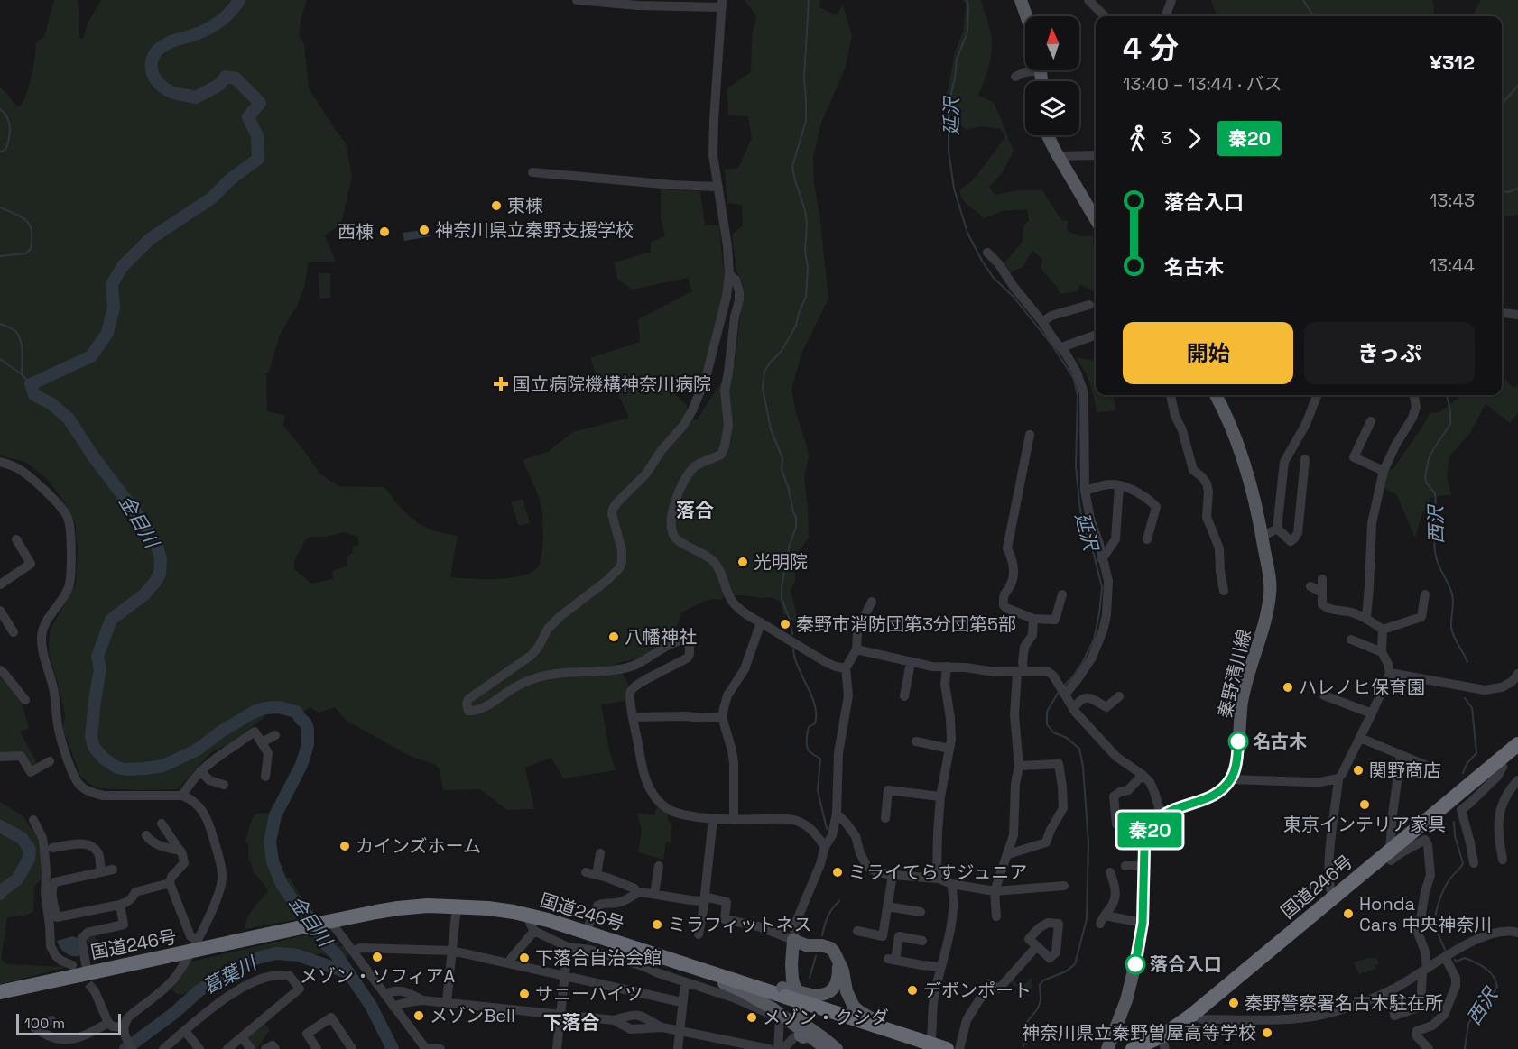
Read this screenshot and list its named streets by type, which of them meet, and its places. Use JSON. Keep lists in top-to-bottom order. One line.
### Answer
{"streets":{"highway":["国道246号"],"main road":["秦野清川線"]},"districts":["落合","下落合"],"water":["延沢","金目川","西沢","葛葉川"],"places":{"other":["東棟","神奈川県立秦野支援学校","西棟","光明院","秦野市消防団第3分団第5部","八幡神社","ハレノヒ保育園","名古木","関野商店","東京インテリア家具","カインズホーム","ミライてらすジュニア","Honda Cars 中央神奈川","ミラフィットネス","メゾン・ソフィアA","下落合自治会館","落合入口","デボンポート","サニーハイツ","秦野警察署名古木駐在所","メゾンBell","メゾン・クシダ","神奈川県立秦野曽屋高等学校"],"health":["国立病院機構神奈川病院"]},"lines":["bus line 秦20"],"scale_bar":"100 m","north":"top","page":{"on_map":"秦20","heading":["4 分","13:40 – 13:44 · バス","¥312"],"legs":["3","秦20"],"list":[{"name":"落合入口","value":"13:43"},{"name":"名古木","value":"13:44"}],"buttons":["開始","きっぷ"],"scale":"100 m"}}
